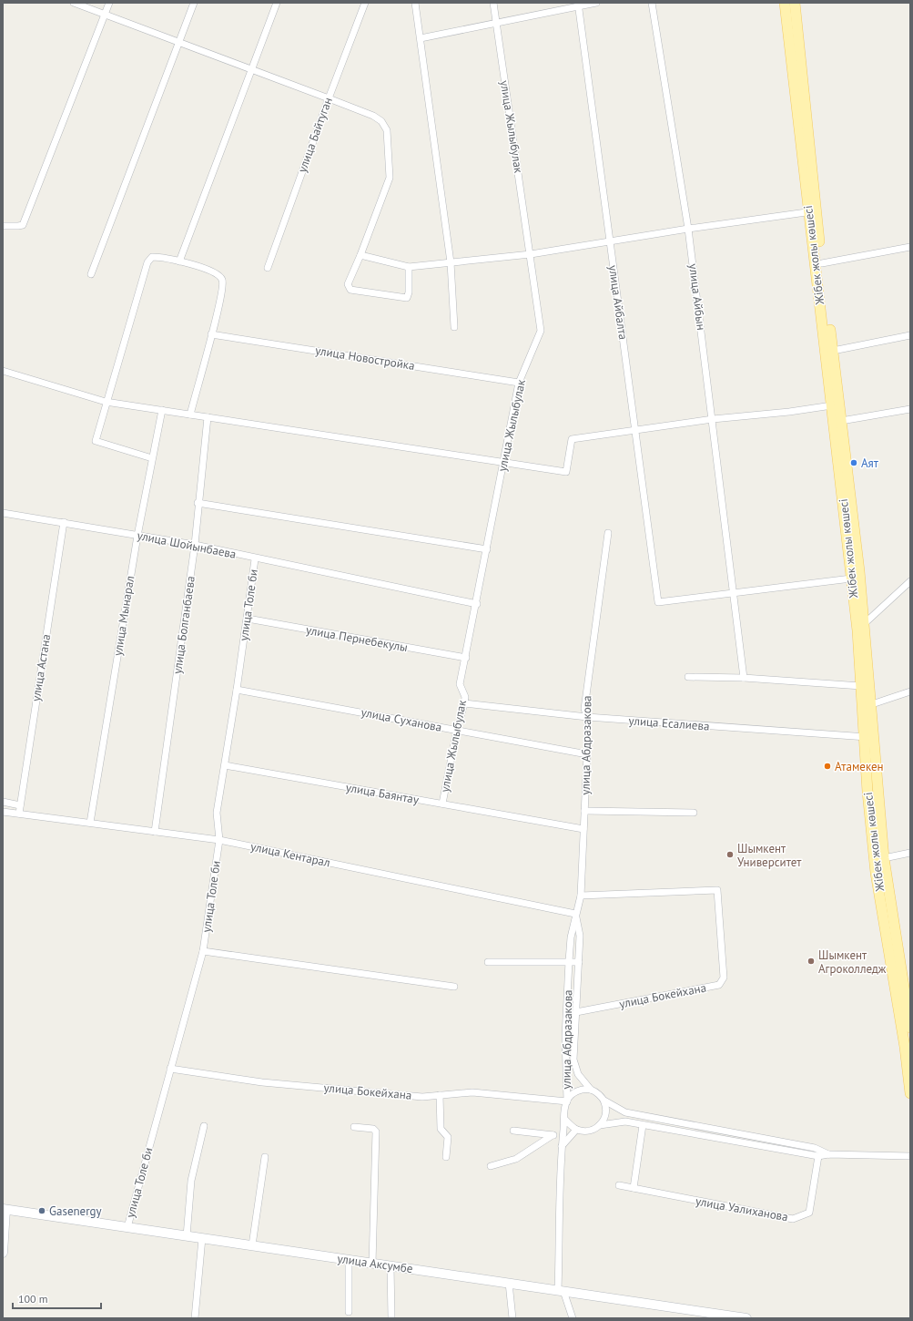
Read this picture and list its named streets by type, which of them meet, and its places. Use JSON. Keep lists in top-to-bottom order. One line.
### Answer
{"streets":{"main road":["Жібек жолы көшесі","улица Аксумбе"],"street":["улица Жылыбулак","улица Байтуган","улица Айбын","улица Айбалта","улица Новостройка","улица Шойынбаева","улица Толе би","улица Мынарал","улица Болганбаева","улица Пернебекулы","улица Астана","улица Суханова","улица Есалиева","улица Абдразакова","улица Баянтау","улица Кентарал","улица Бокейхана","улица Уалиханова"]},"crossings":[["улица Жылыбулак","улица Новостройка"],["улица Жылыбулак","улица Шойынбаева"],["улица Жылыбулак","улица Пернебекулы"],["улица Жылыбулак","улица Суханова"],["улица Жылыбулак","улица Есалиева"],["улица Жылыбулак","улица Баянтау"],["Жібек жолы көшесі","улица Есалиева"],["улица Айбын","улица Айбалта"],["улица Шойынбаева","улица Толе би"],["улица Шойынбаева","улица Мынарал"],["улица Шойынбаева","улица Болганбаева"],["улица Шойынбаева","улица Астана"],["улица Толе би","улица Пернебекулы"],["улица Толе би","улица Суханова"],["улица Толе би","улица Баянтау"],["улица Толе би","улица Кентарал"],["улица Толе би","улица Бокейхана"],["улица Толе би","улица Аксумбе"],["улица Мынарал","улица Кентарал"],["улица Болганбаева","улица Кентарал"],["улица Астана","улица Кентарал"],["улица Суханова","улица Абдразакова"],["улица Есалиева","улица Абдразакова"],["улица Абдразакова","улица Баянтау"],["улица Абдразакова","улица Кентарал"],["улица Абдразакова","улица Бокейхана"]],"places":["Аят","Атамекен","Шымкент Университет","Шымкент Агроколледж","Gasenergy"],"scale_bar":"100 m"}
